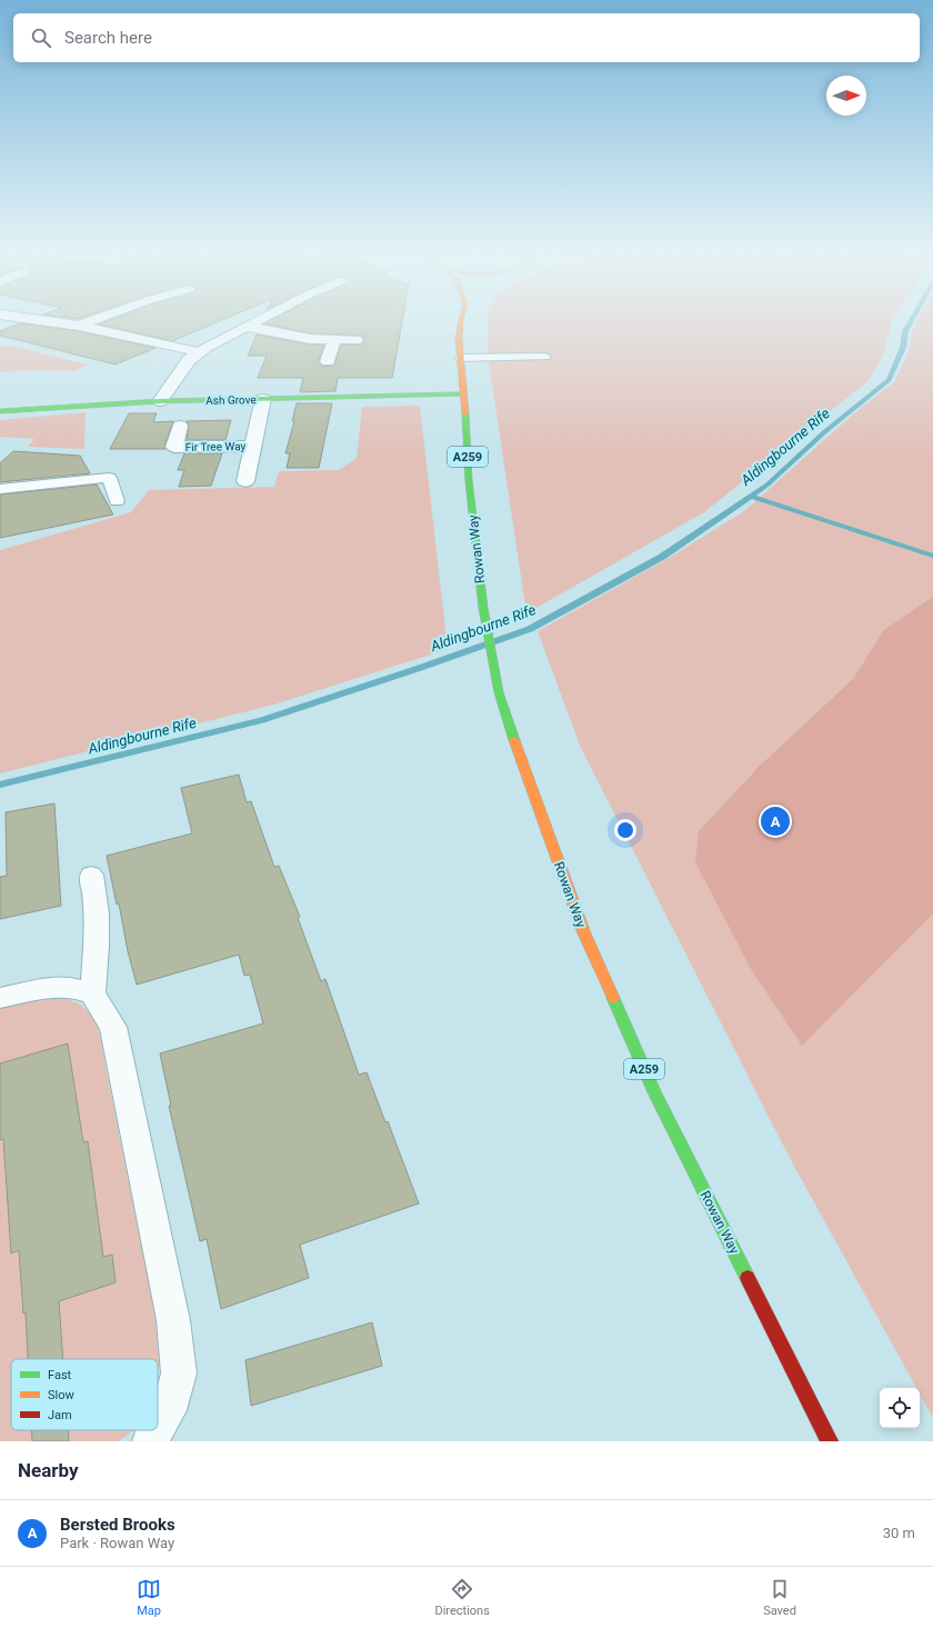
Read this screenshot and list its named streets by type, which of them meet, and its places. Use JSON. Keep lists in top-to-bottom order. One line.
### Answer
{"streets":{"main road":["Ash Grove","A259","Rowan Way"],"street":["Fir Tree Way"]},"crossings":[["Ash Grove","Fir Tree Way"],["Ash Grove","Rowan Way"]],"water":["Aldingbourne Rife"],"legend":["Fast","Slow","Jam"],"north":"right","page":{"search":"Search here","pins":"A","heading":"Nearby","list":[{"mark":"A","name":"Bersted Brooks","note":"Park · Rowan Way","value":"30 m"}],"nav":["Map","Directions","Saved"]}}
